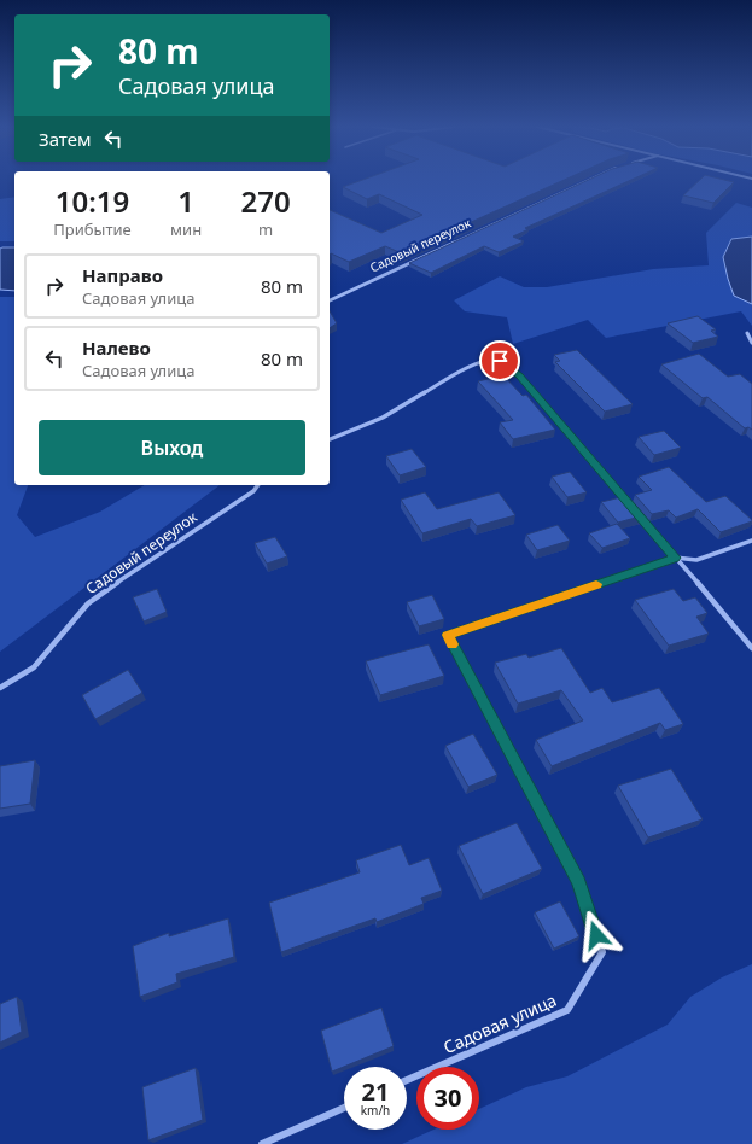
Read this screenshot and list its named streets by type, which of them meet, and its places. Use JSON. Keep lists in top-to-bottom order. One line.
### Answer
{"streets":{"street":["Садовый переулок","Садовая улица"]},"page":{"turn":["80 m","Садовая улица"],"then":"Затем","eta":["10:19","Прибытие","1","мин","270","m"],"list":[{"name":"Направо","note":"Садовая улица","value":"80 m"},{"name":"Налево","note":"Садовая улица","value":"80 m"}],"buttons":"Выход","speed":"21 km/h","limit":"30"}}
